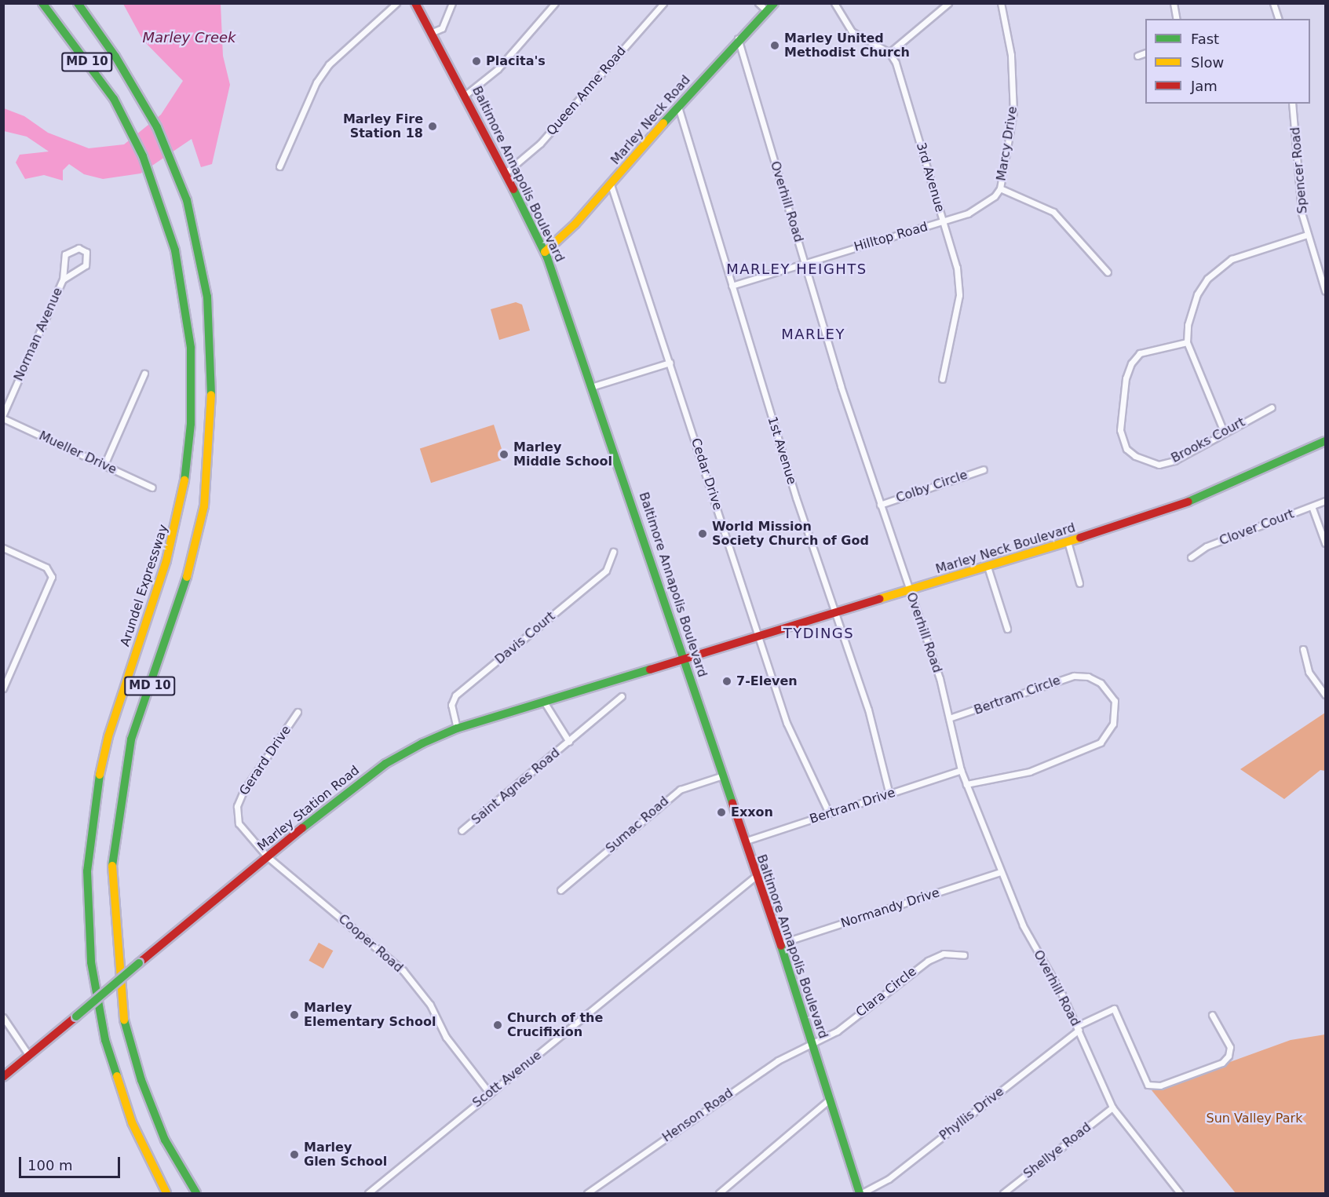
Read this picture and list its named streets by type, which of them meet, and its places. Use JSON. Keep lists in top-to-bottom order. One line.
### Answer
{"streets":{"main road":["MD 10","Marley Neck Road","Baltimore Annapolis Boulevard","Marley Neck Boulevard","Arundel Expressway","Marley Station Road"],"street":["Queen Anne Road","Marcy Drive","Spencer Road","3rd Avenue","Overhill Road","Hilltop Road","Norman Avenue","Brooks Court","1st Avenue","Mueller Drive","Cedar Drive","Colby Circle","Clover Court","Davis Court","Bertram Circle","Gerard Drive","Saint Agnes Road","Bertram Drive","Sumac Road","Normandy Drive","Cooper Road","Clara Circle","Scott Avenue","Phyllis Drive","Henson Road","Shellye Road"]},"crossings":[["Queen Anne Road","Baltimore Annapolis Boulevard"],["Marley Neck Road","Baltimore Annapolis Boulevard"],["Marley Neck Road","Overhill Road"],["Marley Neck Road","1st Avenue"],["Marley Neck Road","Cedar Drive"],["Marcy Drive","3rd Avenue"],["Marcy Drive","Hilltop Road"],["Baltimore Annapolis Boulevard","Marley Neck Boulevard"],["Baltimore Annapolis Boulevard","Bertram Drive"],["Baltimore Annapolis Boulevard","Marley Station Road"],["Baltimore Annapolis Boulevard","Sumac Road"],["Baltimore Annapolis Boulevard","Normandy Drive"],["Baltimore Annapolis Boulevard","Clara Circle"],["Baltimore Annapolis Boulevard","Scott Avenue"],["Baltimore Annapolis Boulevard","Phyllis Drive"],["Baltimore Annapolis Boulevard","Henson Road"],["3rd Avenue","Hilltop Road"],["Overhill Road","Hilltop Road"],["Overhill Road","Colby Circle"],["Overhill Road","Marley Neck Boulevard"],["Overhill Road","Bertram Circle"],["Overhill Road","Bertram Drive"],["Overhill Road","Normandy Drive"],["Overhill Road","Phyllis Drive"],["Overhill Road","Shellye Road"],["Hilltop Road","1st Avenue"],["1st Avenue","Marley Neck Boulevard"],["1st Avenue","Bertram Drive"],["Cedar Drive","Marley Neck Boulevard"],["Cedar Drive","Bertram Drive"],["Marley Neck Boulevard","Marley Station Road"],["Davis Court","Marley Station Road"],["Gerard Drive","Marley Station Road"],["Gerard Drive","Cooper Road"],["Saint Agnes Road","Marley Station Road"],["Marley Station Road","Cooper Road"],["Cooper Road","Scott Avenue"],["Clara Circle","Henson Road"]],"districts":["MARLEY HEIGHTS","MARLEY","TYDINGS"],"water":["Marley Creek"],"parks":["Sun Valley Park"],"places":["Marley United Methodist Church","Placita's","Marley Fire Station 18","Marley Middle School","World Mission Society Church of God","7-Eleven","Exxon","Marley Elementary School","Church of the Crucifixion","Marley Glen School"],"legend":["Fast","Slow","Jam"],"scale_bar":"100 m"}
